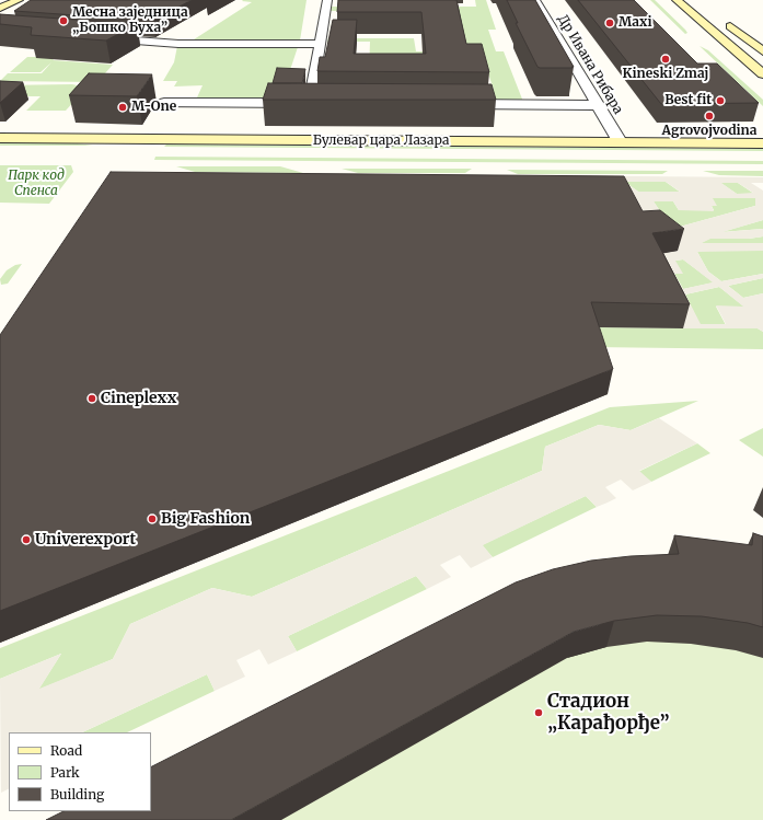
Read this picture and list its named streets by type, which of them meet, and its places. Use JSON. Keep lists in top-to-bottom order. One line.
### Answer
{"streets":{"main road":["Булевар цара Лазара"],"street":["Др Ивана Рибара"]},"crossings":[["Др Ивана Рибара","Булевар цара Лазара"]],"parks":["Парк код Спенса"],"places":["Месна заједница „Бошко Буха”","Maxi","Kineski Zmaj","Best fit","M-One","Agrovojvodina","Cineplexx","Big Fashion","Univerexport","Стадион „Карађорђе”"],"legend":["Road","Park","Building"]}
